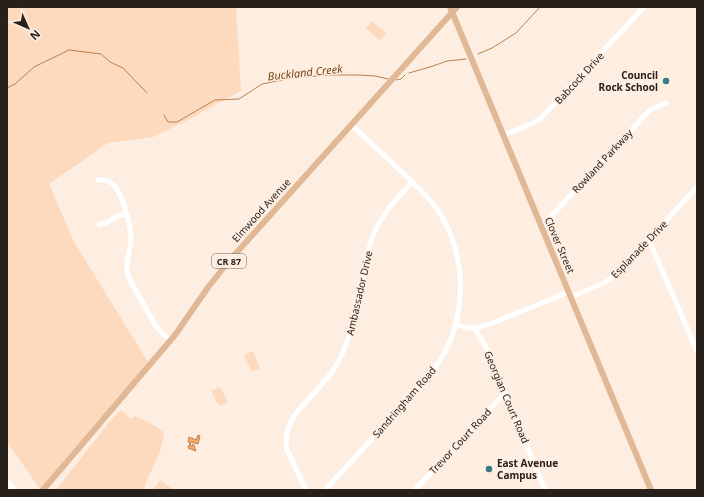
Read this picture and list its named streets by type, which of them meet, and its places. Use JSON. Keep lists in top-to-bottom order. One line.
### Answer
{"streets":{"main road":["Elmwood Avenue","Clover Street","CR 87"],"street":["Babcock Drive","Rowland Parkway","Esplanade Drive","Ambassador Drive","Georgian Court Road","Sandringham Road","Trevor Court Road"]},"crossings":[["Babcock Drive","Clover Street"],["Rowland Parkway","Clover Street"],["Elmwood Avenue","Clover Street"],["Elmwood Avenue","Sandringham Road"],["Clover Street","Esplanade Drive"],["Esplanade Drive","Georgian Court Road"],["Esplanade Drive","Sandringham Road"],["Ambassador Drive","Sandringham Road"],["Georgian Court Road","Trevor Court Road"]],"water":["Buckland Creek"],"places":["Council Rock School","East Avenue Campus"],"north":"bottom right"}
